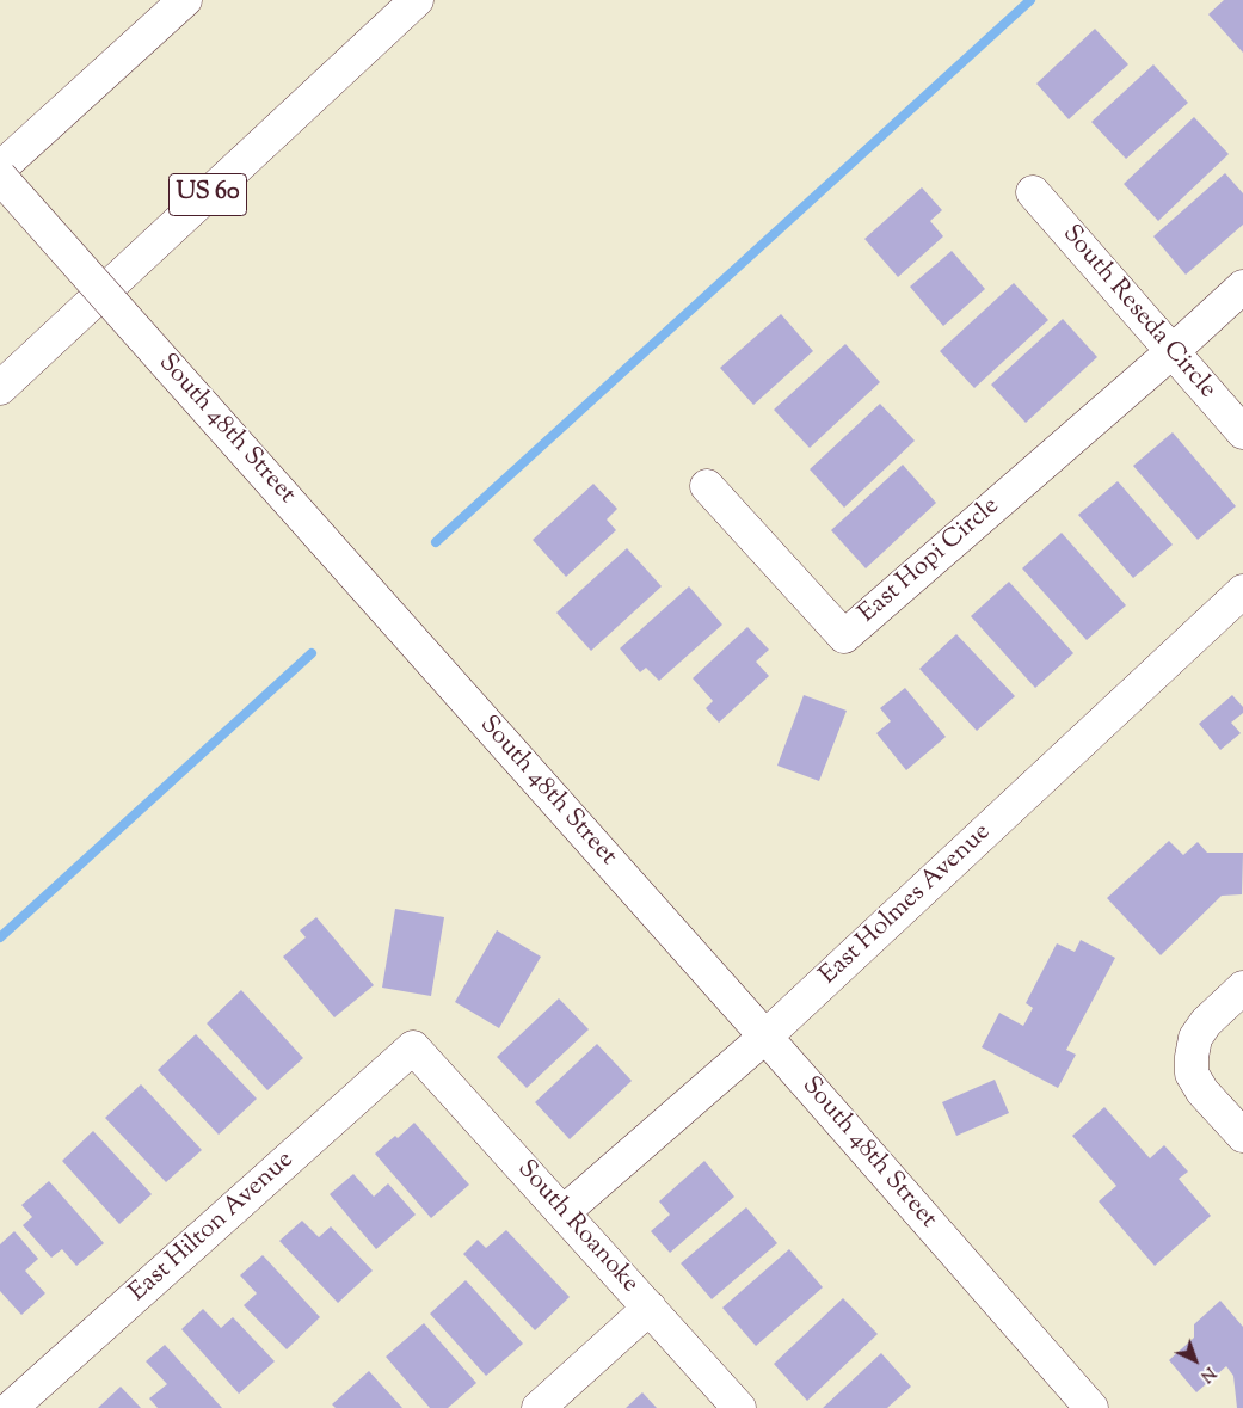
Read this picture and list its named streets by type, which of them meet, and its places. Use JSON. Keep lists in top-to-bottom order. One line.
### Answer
{"streets":{"main road":["US 60","South Reseda Circle","South 48th Street","East Hopi Circle","East Holmes Avenue","East Hilton Avenue","South Roanoke"]},"crossings":[["South Reseda Circle","East Hopi Circle"],["South 48th Street","East Holmes Avenue"],["East Holmes Avenue","South Roanoke"],["East Hilton Avenue","South Roanoke"]],"north":"bottom right"}
